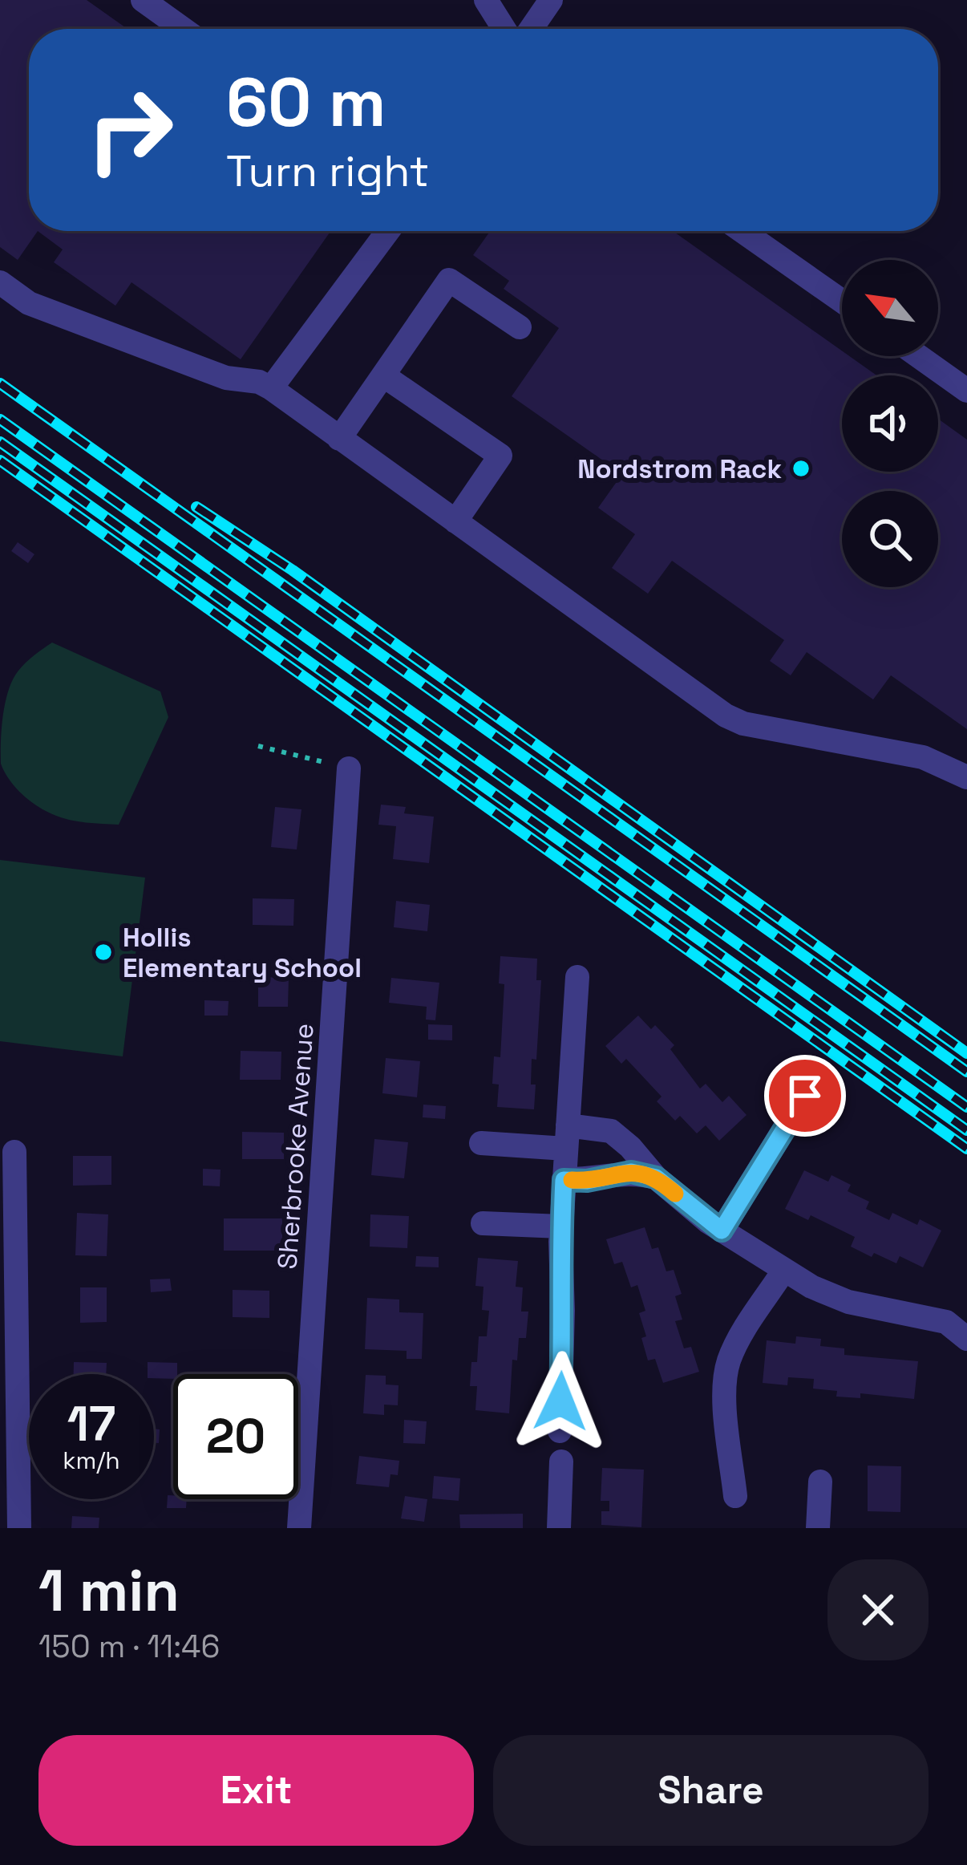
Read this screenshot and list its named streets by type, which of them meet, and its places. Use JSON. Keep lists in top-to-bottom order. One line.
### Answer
{"streets":{"street":["Sherbrooke Avenue"]},"places":["Nordstrom Rack","Hollis Elementary School"],"north":"top left","page":{"turn":["60 m","Turn right"],"speed":"17 km/h","limit":"20","heading":["1 min","150 m · 11:46"],"buttons":["Exit","Share"]}}
